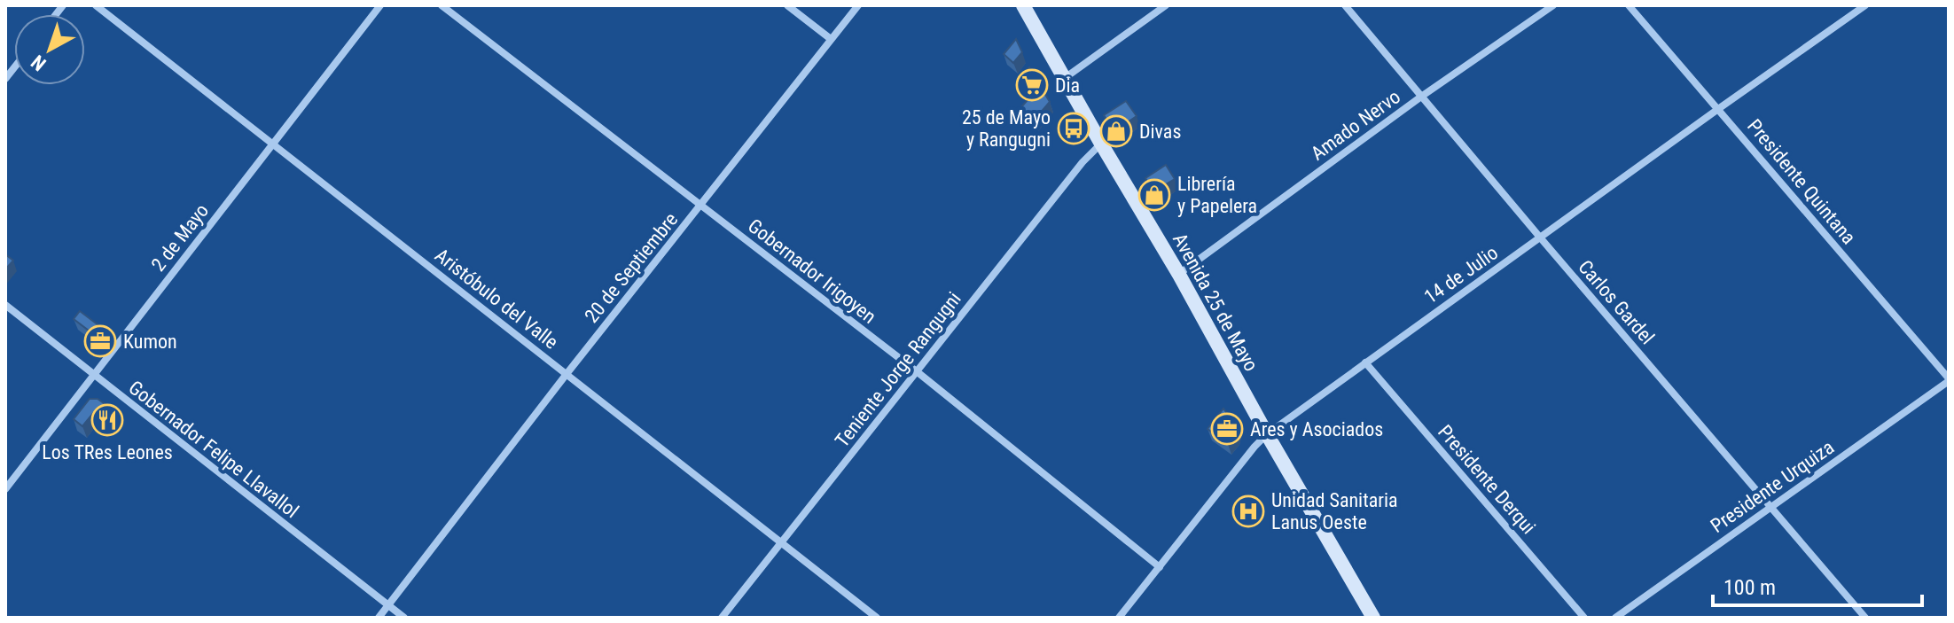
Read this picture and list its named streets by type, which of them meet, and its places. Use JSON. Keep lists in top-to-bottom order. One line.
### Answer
{"streets":{"main road":["Avenida 25 de Mayo"],"street":["Amado Nervo","Presidente Quintana","2 de Mayo","20 de Septiembre","Gobernador Irigoyen","14 de Julio","Aristóbulo del Valle","Carlos Gardel","Teniente Jorge Rangugni","Gobernador Felipe Llavallol","Presidente Derqui","Presidente Urquiza"]},"crossings":[["Amado Nervo","Avenida 25 de Mayo"],["Amado Nervo","Carlos Gardel"],["Presidente Quintana","14 de Julio"],["Presidente Quintana","Presidente Urquiza"],["2 de Mayo","Aristóbulo del Valle"],["2 de Mayo","Gobernador Felipe Llavallol"],["20 de Septiembre","Gobernador Irigoyen"],["20 de Septiembre","Aristóbulo del Valle"],["20 de Septiembre","Gobernador Felipe Llavallol"],["Gobernador Irigoyen","14 de Julio"],["Gobernador Irigoyen","Teniente Jorge Rangugni"],["14 de Julio","Avenida 25 de Mayo"],["14 de Julio","Carlos Gardel"],["14 de Julio","Presidente Derqui"],["Aristóbulo del Valle","Teniente Jorge Rangugni"],["Avenida 25 de Mayo","Teniente Jorge Rangugni"],["Carlos Gardel","Presidente Urquiza"]],"places":{"supermarket":["Dia"],"bus stop":["25 de Mayo y Rangugni"],"shop":["Divas","Librería y Papelera"],"office":["Kumon","Ares y Asociados"],"restaurant":["Los TRes Leones"],"hospital":["Unidad Sanitaria Lanus Oeste"]},"scale_bar":"100 m","north":"bottom left"}
